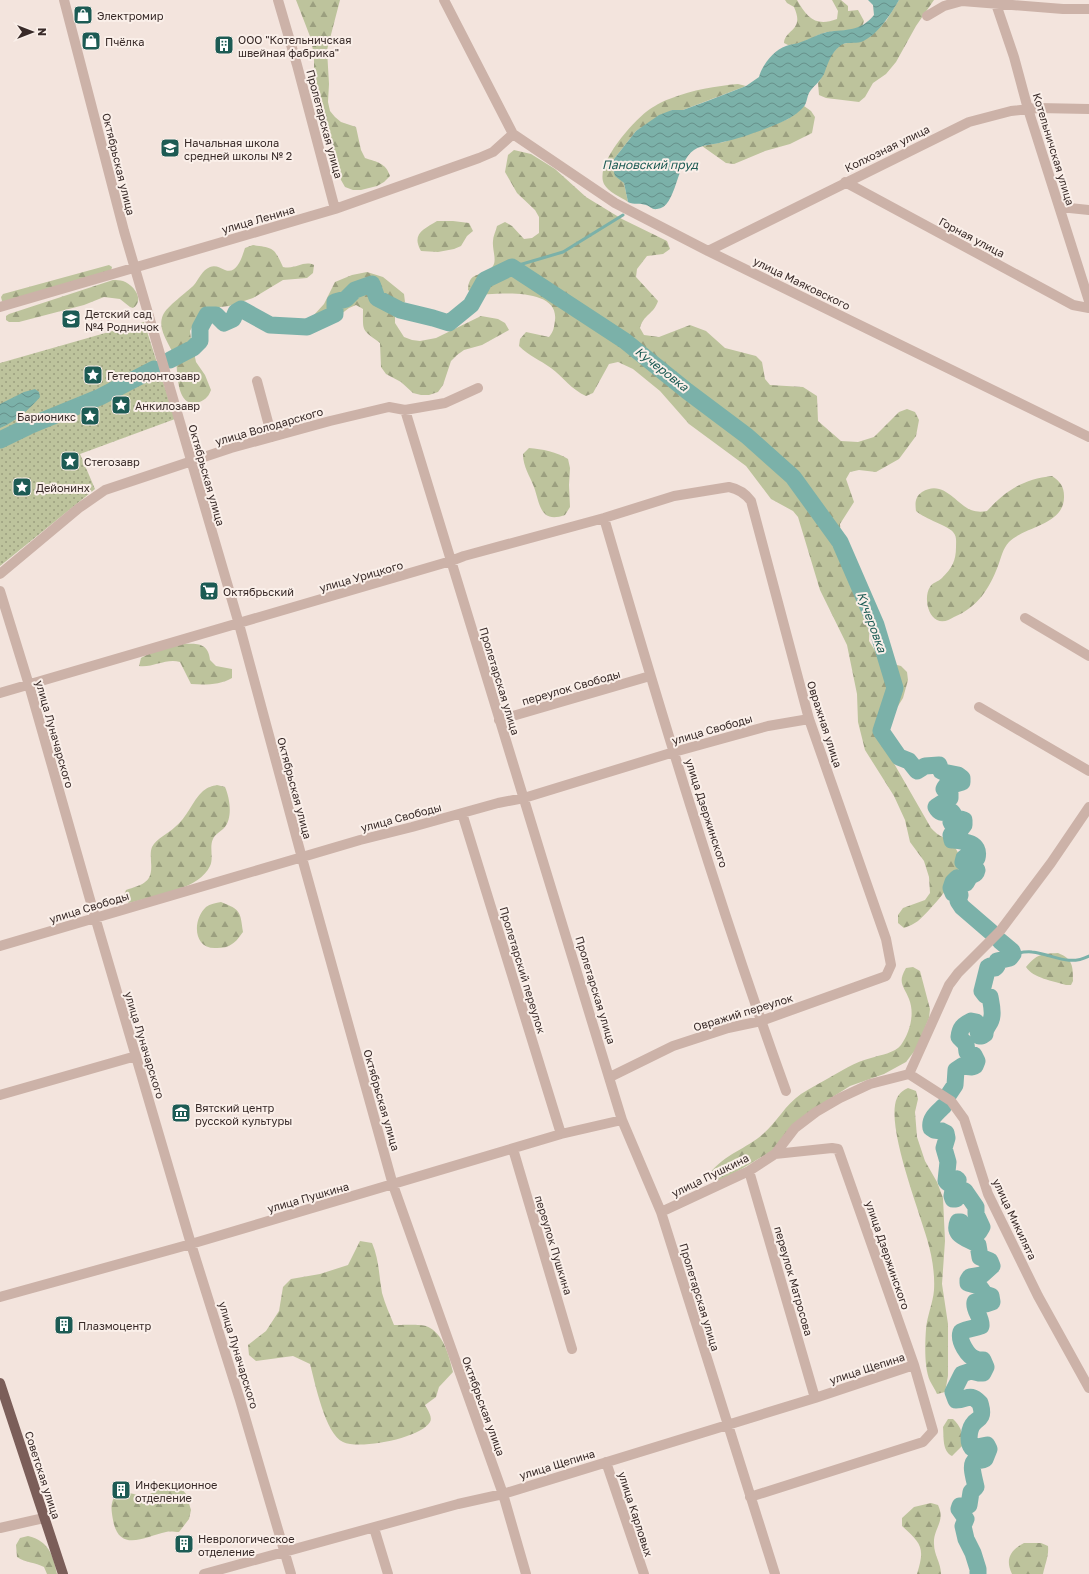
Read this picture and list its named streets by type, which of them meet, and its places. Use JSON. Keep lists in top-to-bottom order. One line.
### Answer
{"streets":{"main road":["Советская улица"],"street":["Пролетарская улица","Колхозная улица","Котельничская улица","Октябрьская улица","улица Ленина","Горная улица","улица Маяковского","улица Володарского","улица Урицкого","переулок Свободы","Овражная улица","улица Свободы","улица Луначарского","улица Дзержинского","Пролетарский переулок","Овражий переулок","улица Пушкина","улица Микилята","переулок Пушкина","переулок Матросова","улица Щепина","улица Карловых"]},"crossings":[["Пролетарская улица","улица Ленина"],["Пролетарская улица","улица Володарского"],["Пролетарская улица","улица Урицкого"],["Пролетарская улица","переулок Свободы"],["Пролетарская улица","улица Свободы"],["Пролетарская улица","улица Дзержинского"],["Пролетарская улица","Овражий переулок"],["Пролетарская улица","улица Пушкина"],["Пролетарская улица","улица Щепина"],["Колхозная улица","Котельничская улица"],["Колхозная улица","Горная улица"],["Колхозная улица","улица Маяковского"],["Октябрьская улица","улица Ленина"],["Октябрьская улица","улица Володарского"],["Октябрьская улица","улица Урицкого"],["Октябрьская улица","улица Свободы"],["Октябрьская улица","улица Пушкина"],["Октябрьская улица","улица Щепина"],["улица Ленина","улица Маяковского"],["улица Урицкого","Овражная улица"],["улица Урицкого","улица Луначарского"],["улица Урицкого","улица Дзержинского"],["переулок Свободы","улица Дзержинского"],["Овражная улица","улица Свободы"],["Овражная улица","Овражий переулок"],["улица Свободы","улица Луначарского"],["улица Свободы","улица Дзержинского"],["улица Свободы","Пролетарский переулок"],["улица Луначарского","улица Пушкина"],["улица Луначарского","улица Щепина"],["улица Дзержинского","Овражий переулок"],["улица Дзержинского","улица Пушкина"],["улица Дзержинского","улица Щепина"],["Пролетарский переулок","улица Пушкина"],["улица Пушкина","улица Микилята"],["улица Пушкина","переулок Пушкина"],["улица Пушкина","переулок Матросова"],["переулок Матросова","улица Щепина"],["улица Щепина","улица Карловых"]],"water":["Пановский пруд","Кучеровка"],"places":{"shop":["Электромир","Пчёлка"],"building":["ООО \"Котельничская швейная фабрика\"","Плазмоцентр","Инфекционное отделение","Неврологическое отделение"],"school or university":["Начальная школа средней школы № 2","Детский сад №4 Родничок"],"place":["Гетеродонтозавр","Анкилозавр","Барионикс","Стегозавр","Дейонинх"],"supermarket":["Октябрьский"],"museum":["Вятский центр русской культуры"]},"north":"right"}
